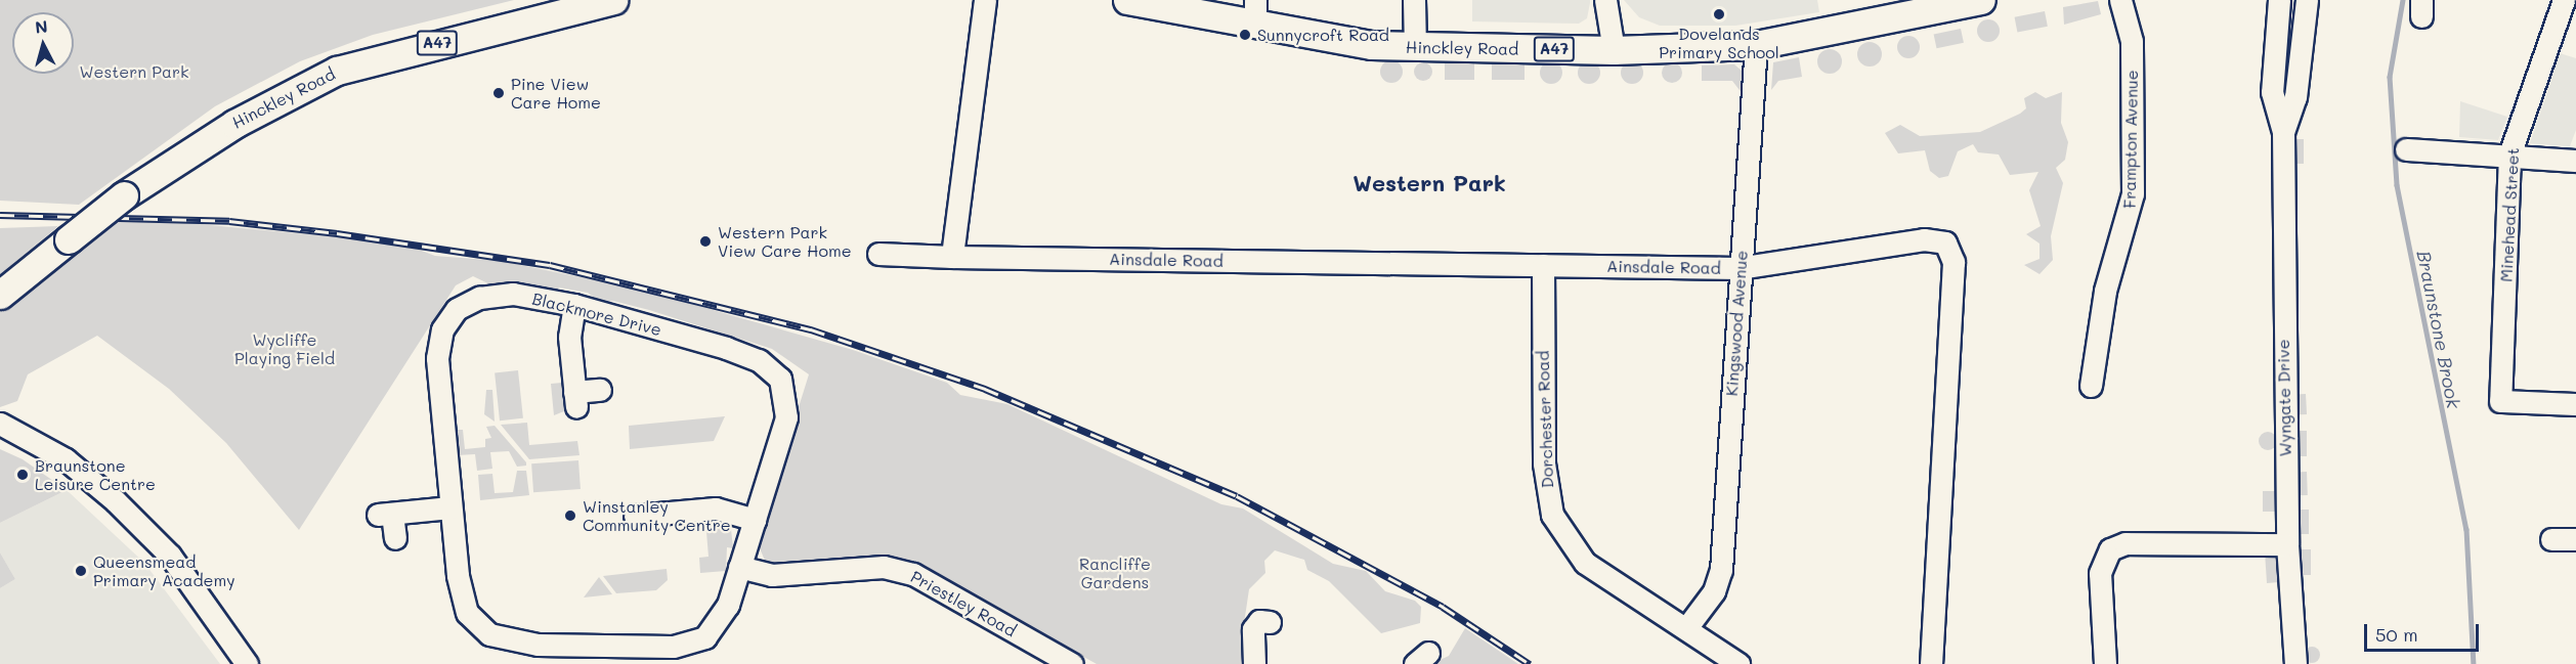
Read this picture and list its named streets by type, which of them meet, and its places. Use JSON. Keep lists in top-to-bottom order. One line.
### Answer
{"streets":{"main road":["A47","Hinckley Road"],"street":["Frampton Avenue","Minehead Street","Ainsdale Road","Blackmore Drive","Kingswood Avenue","Wyngate Drive","Dorchester Road","Priestley Road"]},"crossings":[["Hinckley Road","Kingswood Avenue"],["Ainsdale Road","Kingswood Avenue"],["Ainsdale Road","Dorchester Road"],["Blackmore Drive","Priestley Road"],["Kingswood Avenue","Dorchester Road"]],"districts":["Western Park"],"water":["Braunstone Brook"],"parks":["Western Park","Wycliffe Playing Field","Rancliffe Gardens"],"places":["Dovelands Primary School","Sunnycroft Road","Pine View Care Home","Western Park View Care Home","Braunstone Leisure Centre","Winstanley Community Centre","Queensmead Primary Academy"],"scale_bar":"50 m","north":"top"}
